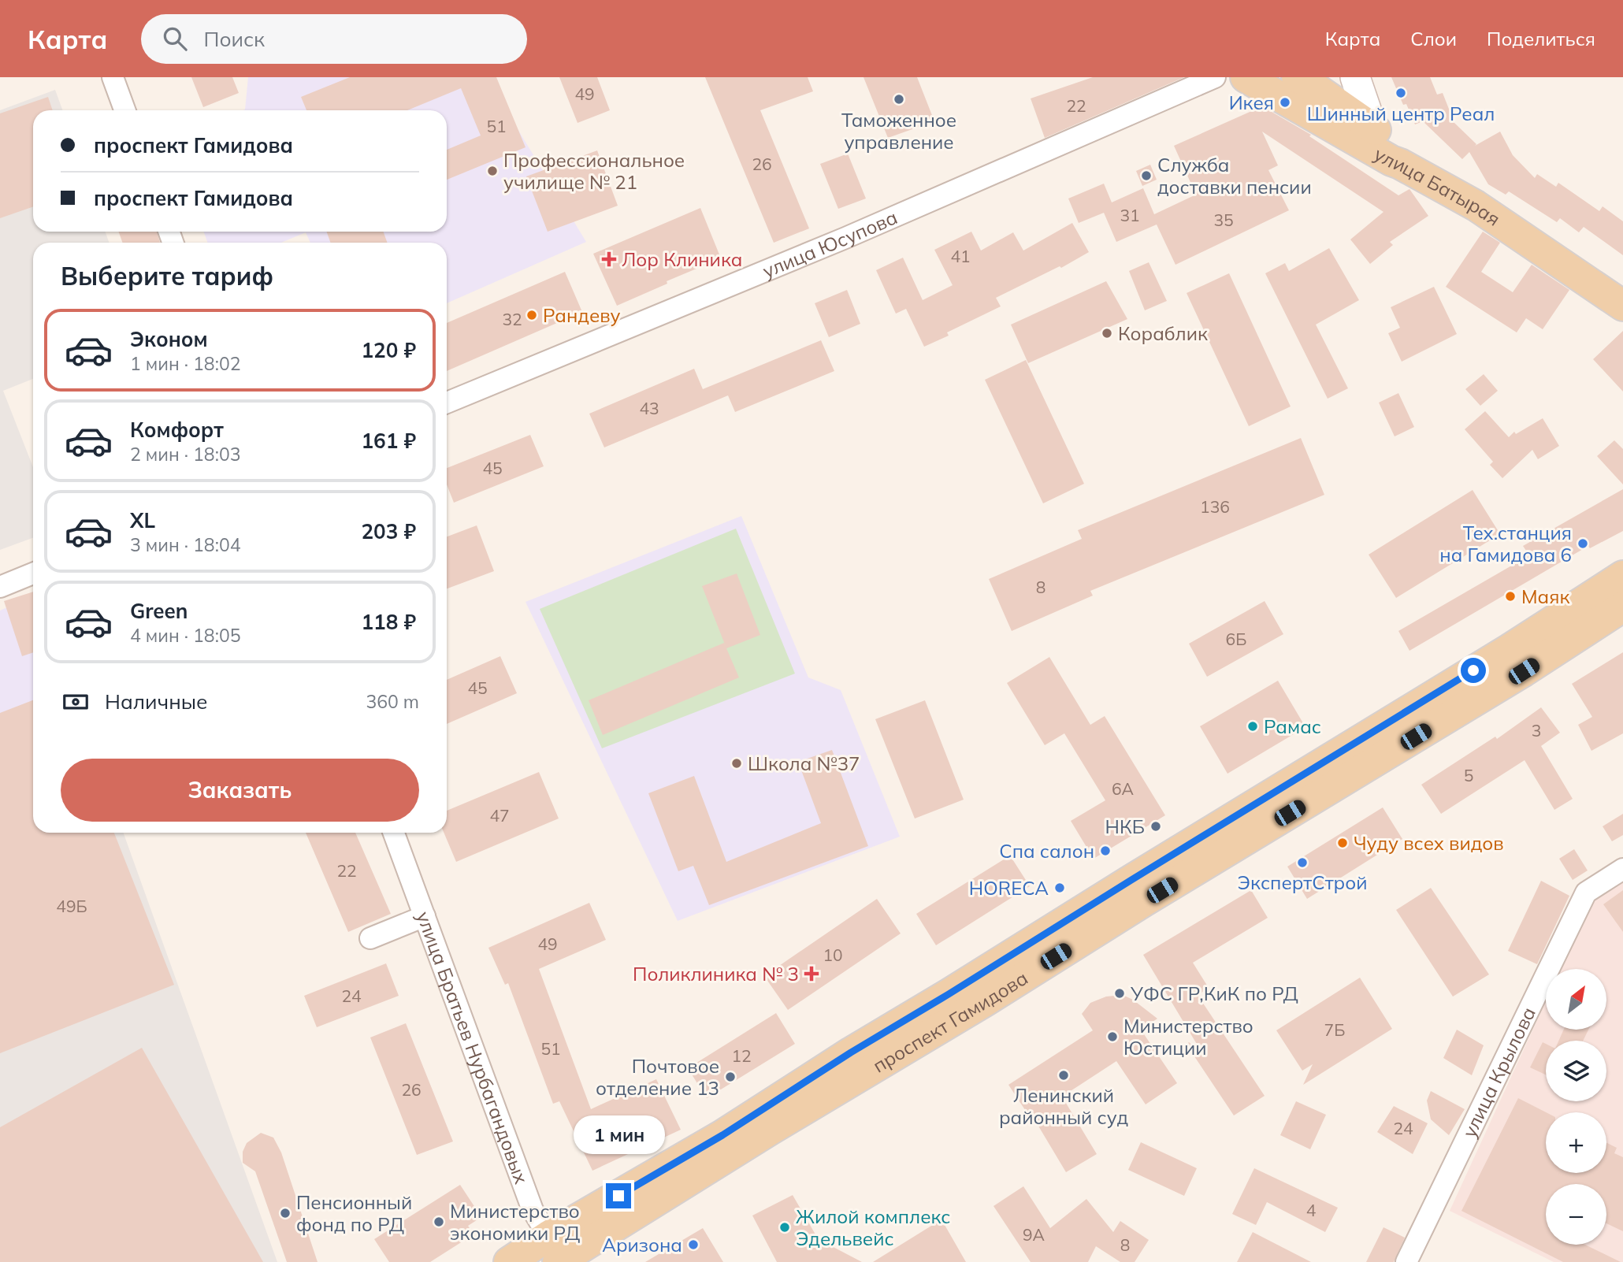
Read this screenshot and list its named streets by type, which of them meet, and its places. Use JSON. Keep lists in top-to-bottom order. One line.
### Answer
{"streets":{"main road":["улица Батырая","проспект Гамидова"],"street":["улица Юсупова","улица Братьев Нурбагандовых","улица Крылова"]},"crossings":[["проспект Гамидова","улица Братьев Нурбагандовых"]],"places":{"other":["Шинный центр Реал","Таможенное управление","Икея","Профессиональное училище № 21","Служба доставки пенсии","Рандеву","Кораблик","Тех.станция на Гамидова 6","Маяк","Рамас","Школа №37","НКБ","Чуду всех видов","Спа салон","ЭкспертСтрой","HORECA","УФС ГР,КиК по РД","Министерство Юстиции","Ленинский районный суд","Почтовое отделение 13","Пенсионный фонд по РД","Министерство экономики РД","Жилой комплекс Эдельвейс","Аризона"],"health":["Лор Клиника","Поликлиника № 3"]},"house_numbers":["49","22","51","26","31","35","41","32","43","45","136","8","6Б","45","3","5","6А","47","22","49Б","49","10","24","7Б","51","12","26","24","4","9А","8"],"north":"top right","page":{"header":"Карта","search":"Поиск","nav":["Карта","Слои","Поделиться"],"banner":["проспект Гамидова","проспект Гамидова"],"heading":"Выберите тариф","list":[{"name":"Эконом","note":"1 мин · 18:02","value":"120 ₽"},{"name":"Комфорт","note":"2 мин · 18:03","value":"161 ₽"},{"name":"XL","note":"3 мин · 18:04","value":"203 ₽"},{"name":"Green","note":"4 мин · 18:05","value":"118 ₽"}],"pay":["Наличные","360 m"],"buttons":"Заказать","map_buttons":["+","−"],"bubble":"1 мин"}}
